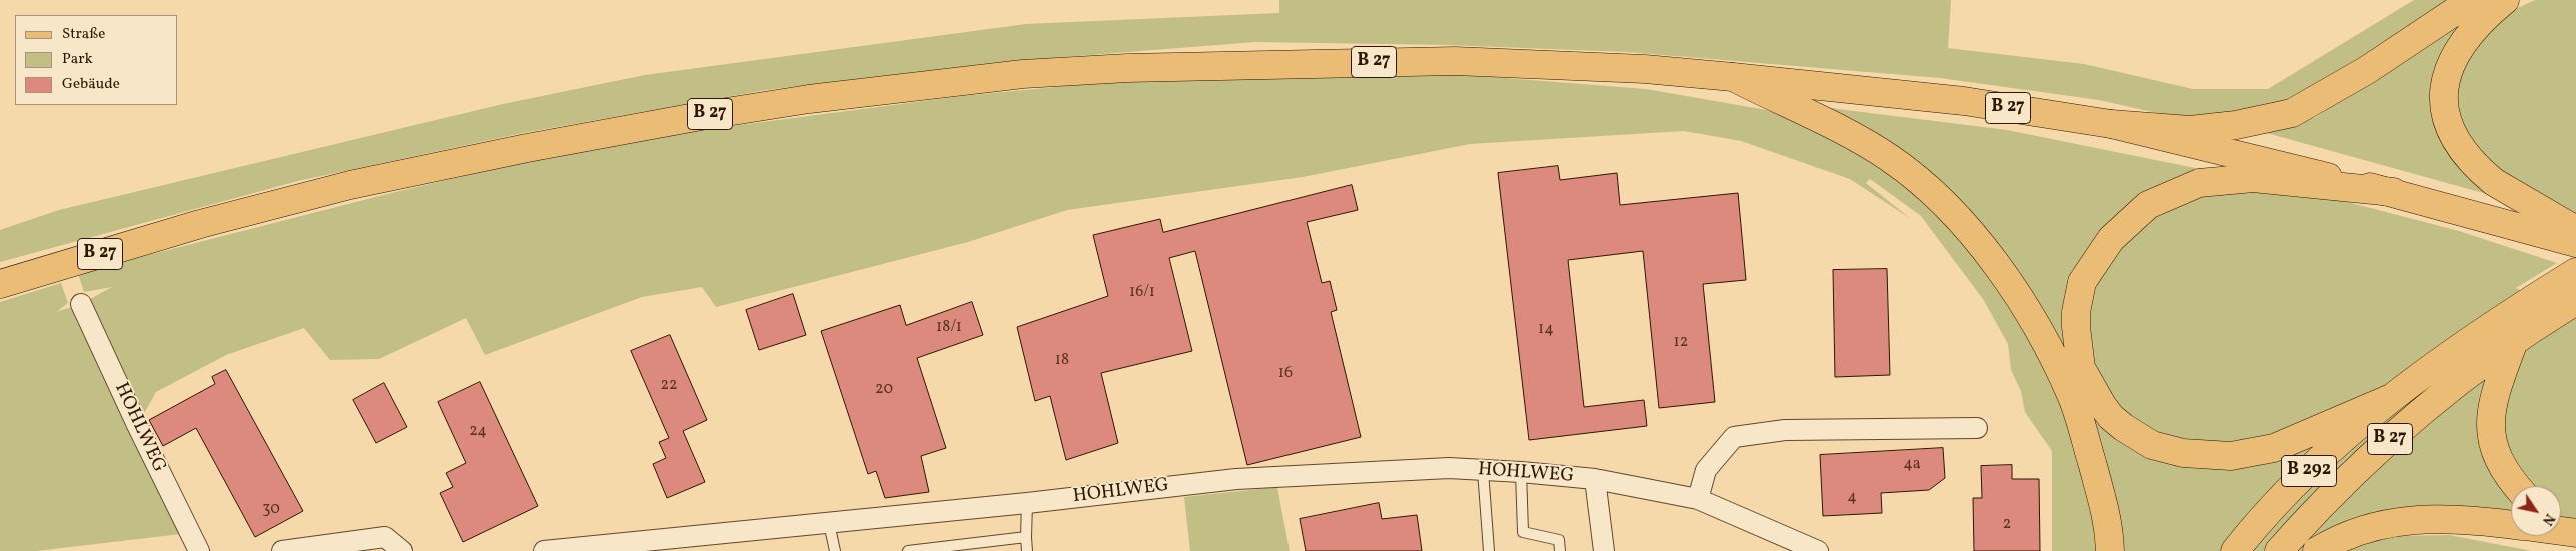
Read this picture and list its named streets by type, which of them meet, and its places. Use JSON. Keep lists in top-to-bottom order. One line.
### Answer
{"streets":{"main road":["B 27","B 292"],"street":["HOHLWEG"]},"house_numbers":["16/1","18/1","14","12","18","16","22","20","24","4a","4","30","2"],"legend":["Straße","Park","Gebäude"],"north":"bottom right"}
